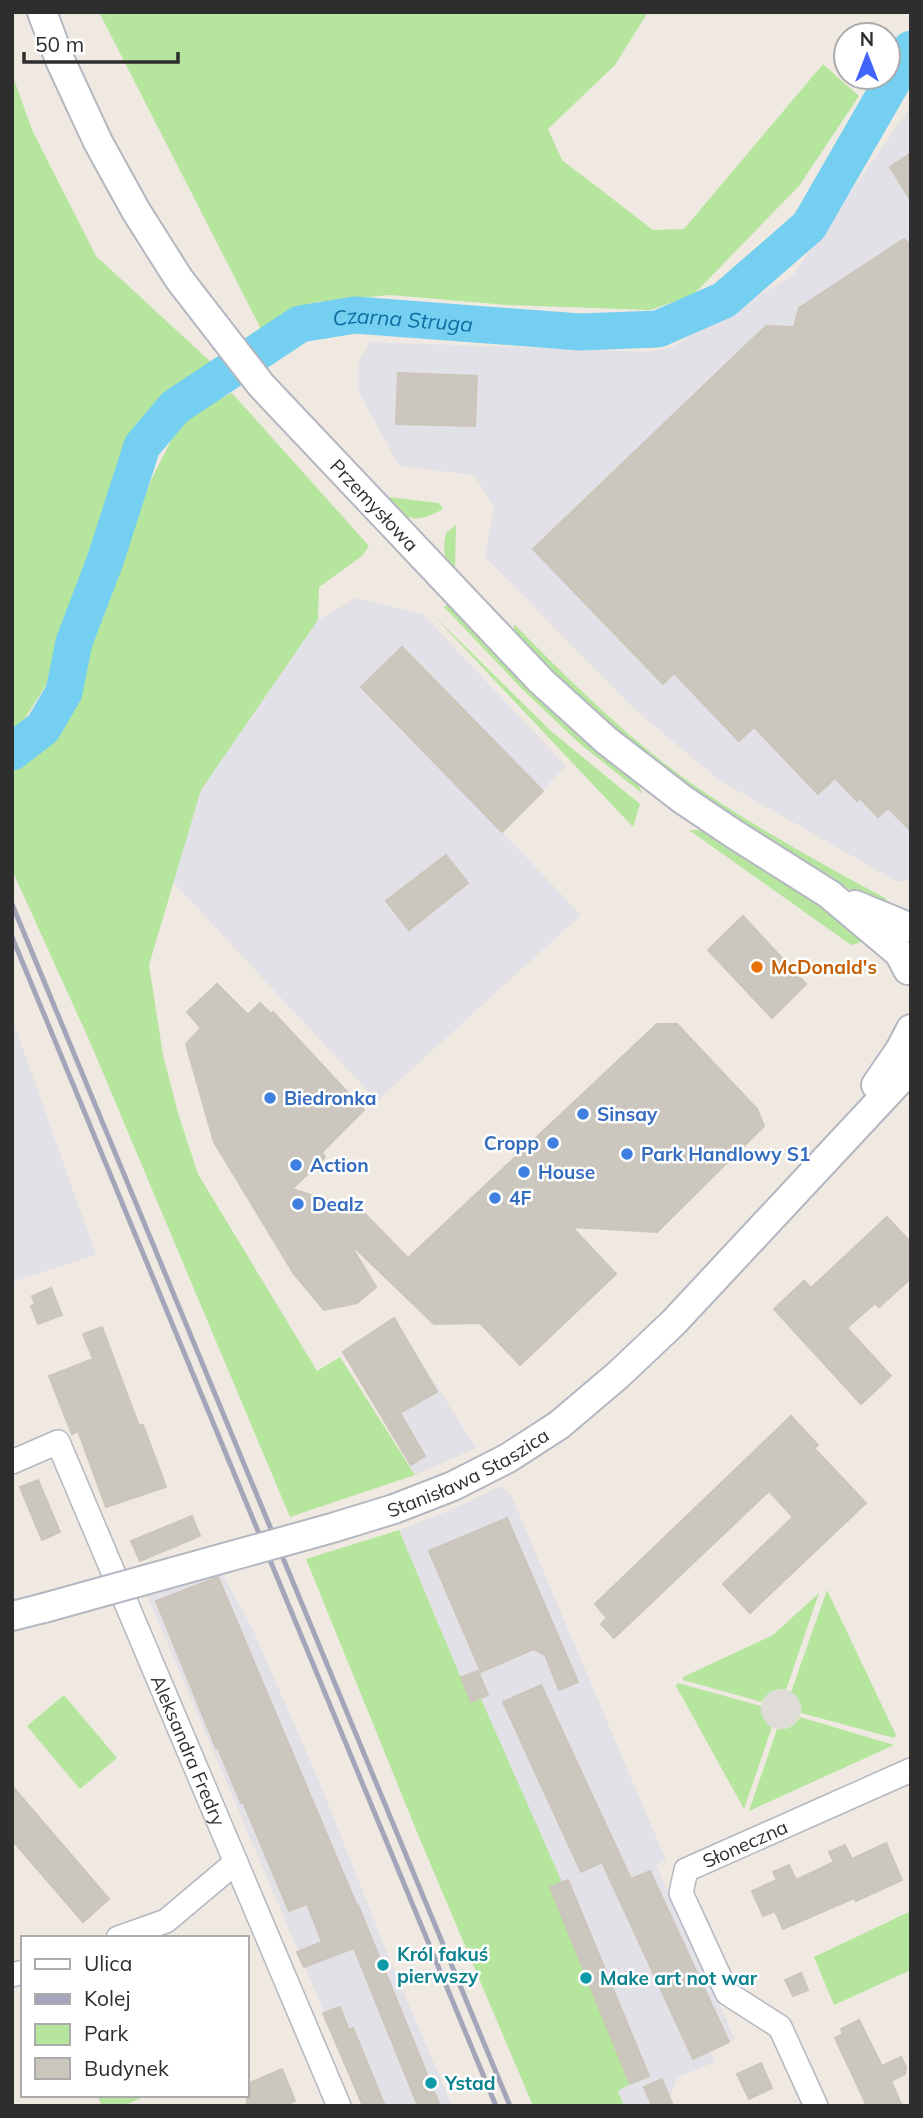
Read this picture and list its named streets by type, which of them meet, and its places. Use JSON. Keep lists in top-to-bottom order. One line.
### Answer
{"streets":{"street":["Przemysłowa","Stanisława Staszica","Aleksandra Fredry","Słoneczna"]},"water":["Czarna Struga"],"places":["McDonald's","Biedronka","Sinsay","Cropp","Park Handlowy S1","Action","House","4F","Dealz","Król fakuś pierwszy","Make art not war","Ystad"],"legend":["Ulica","Kolej","Park","Budynek"],"scale_bar":"50 m","north":"top"}
